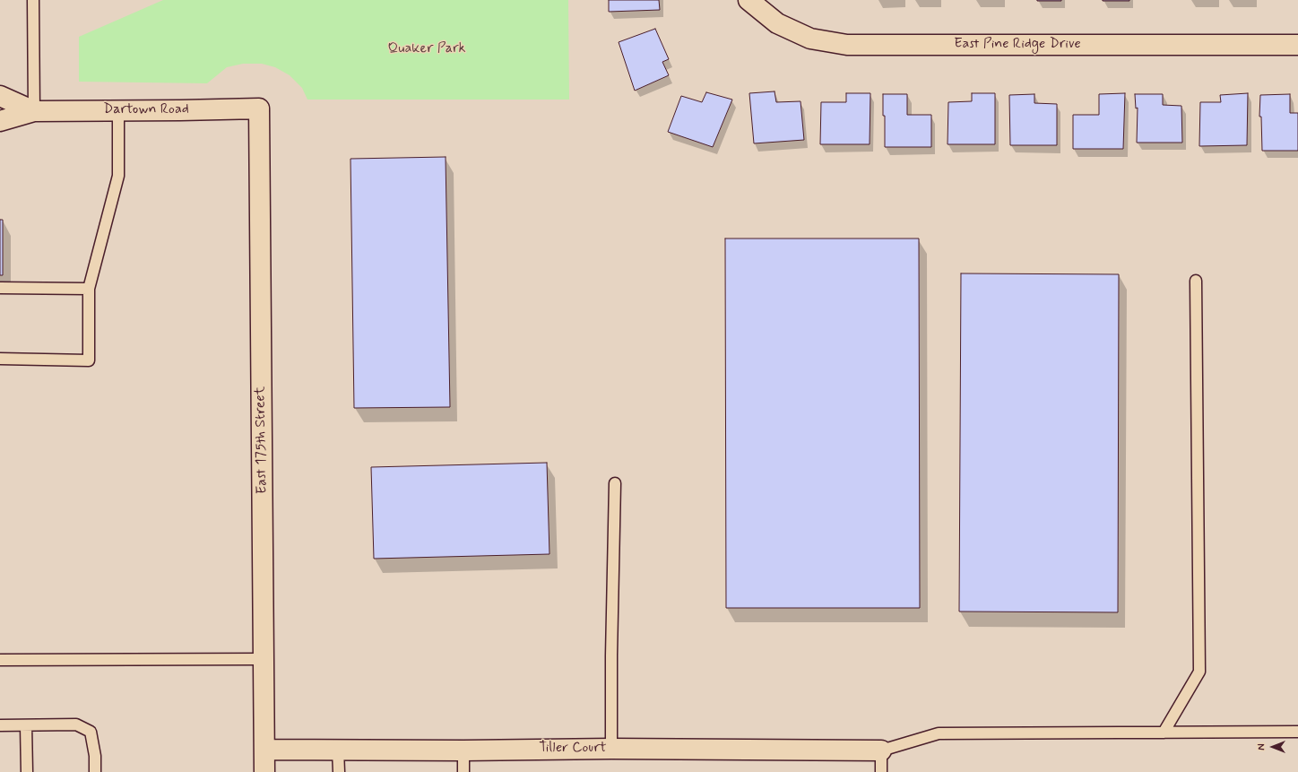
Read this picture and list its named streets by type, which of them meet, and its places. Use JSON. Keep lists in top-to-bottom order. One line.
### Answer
{"streets":{"street":["East Pine Ridge Drive","Dartown Road","East 175th Street","Tiller Court"]},"crossings":[["Dartown Road","East 175th Street"],["East 175th Street","Tiller Court"]],"parks":["Quaker Park"],"north":"left"}
